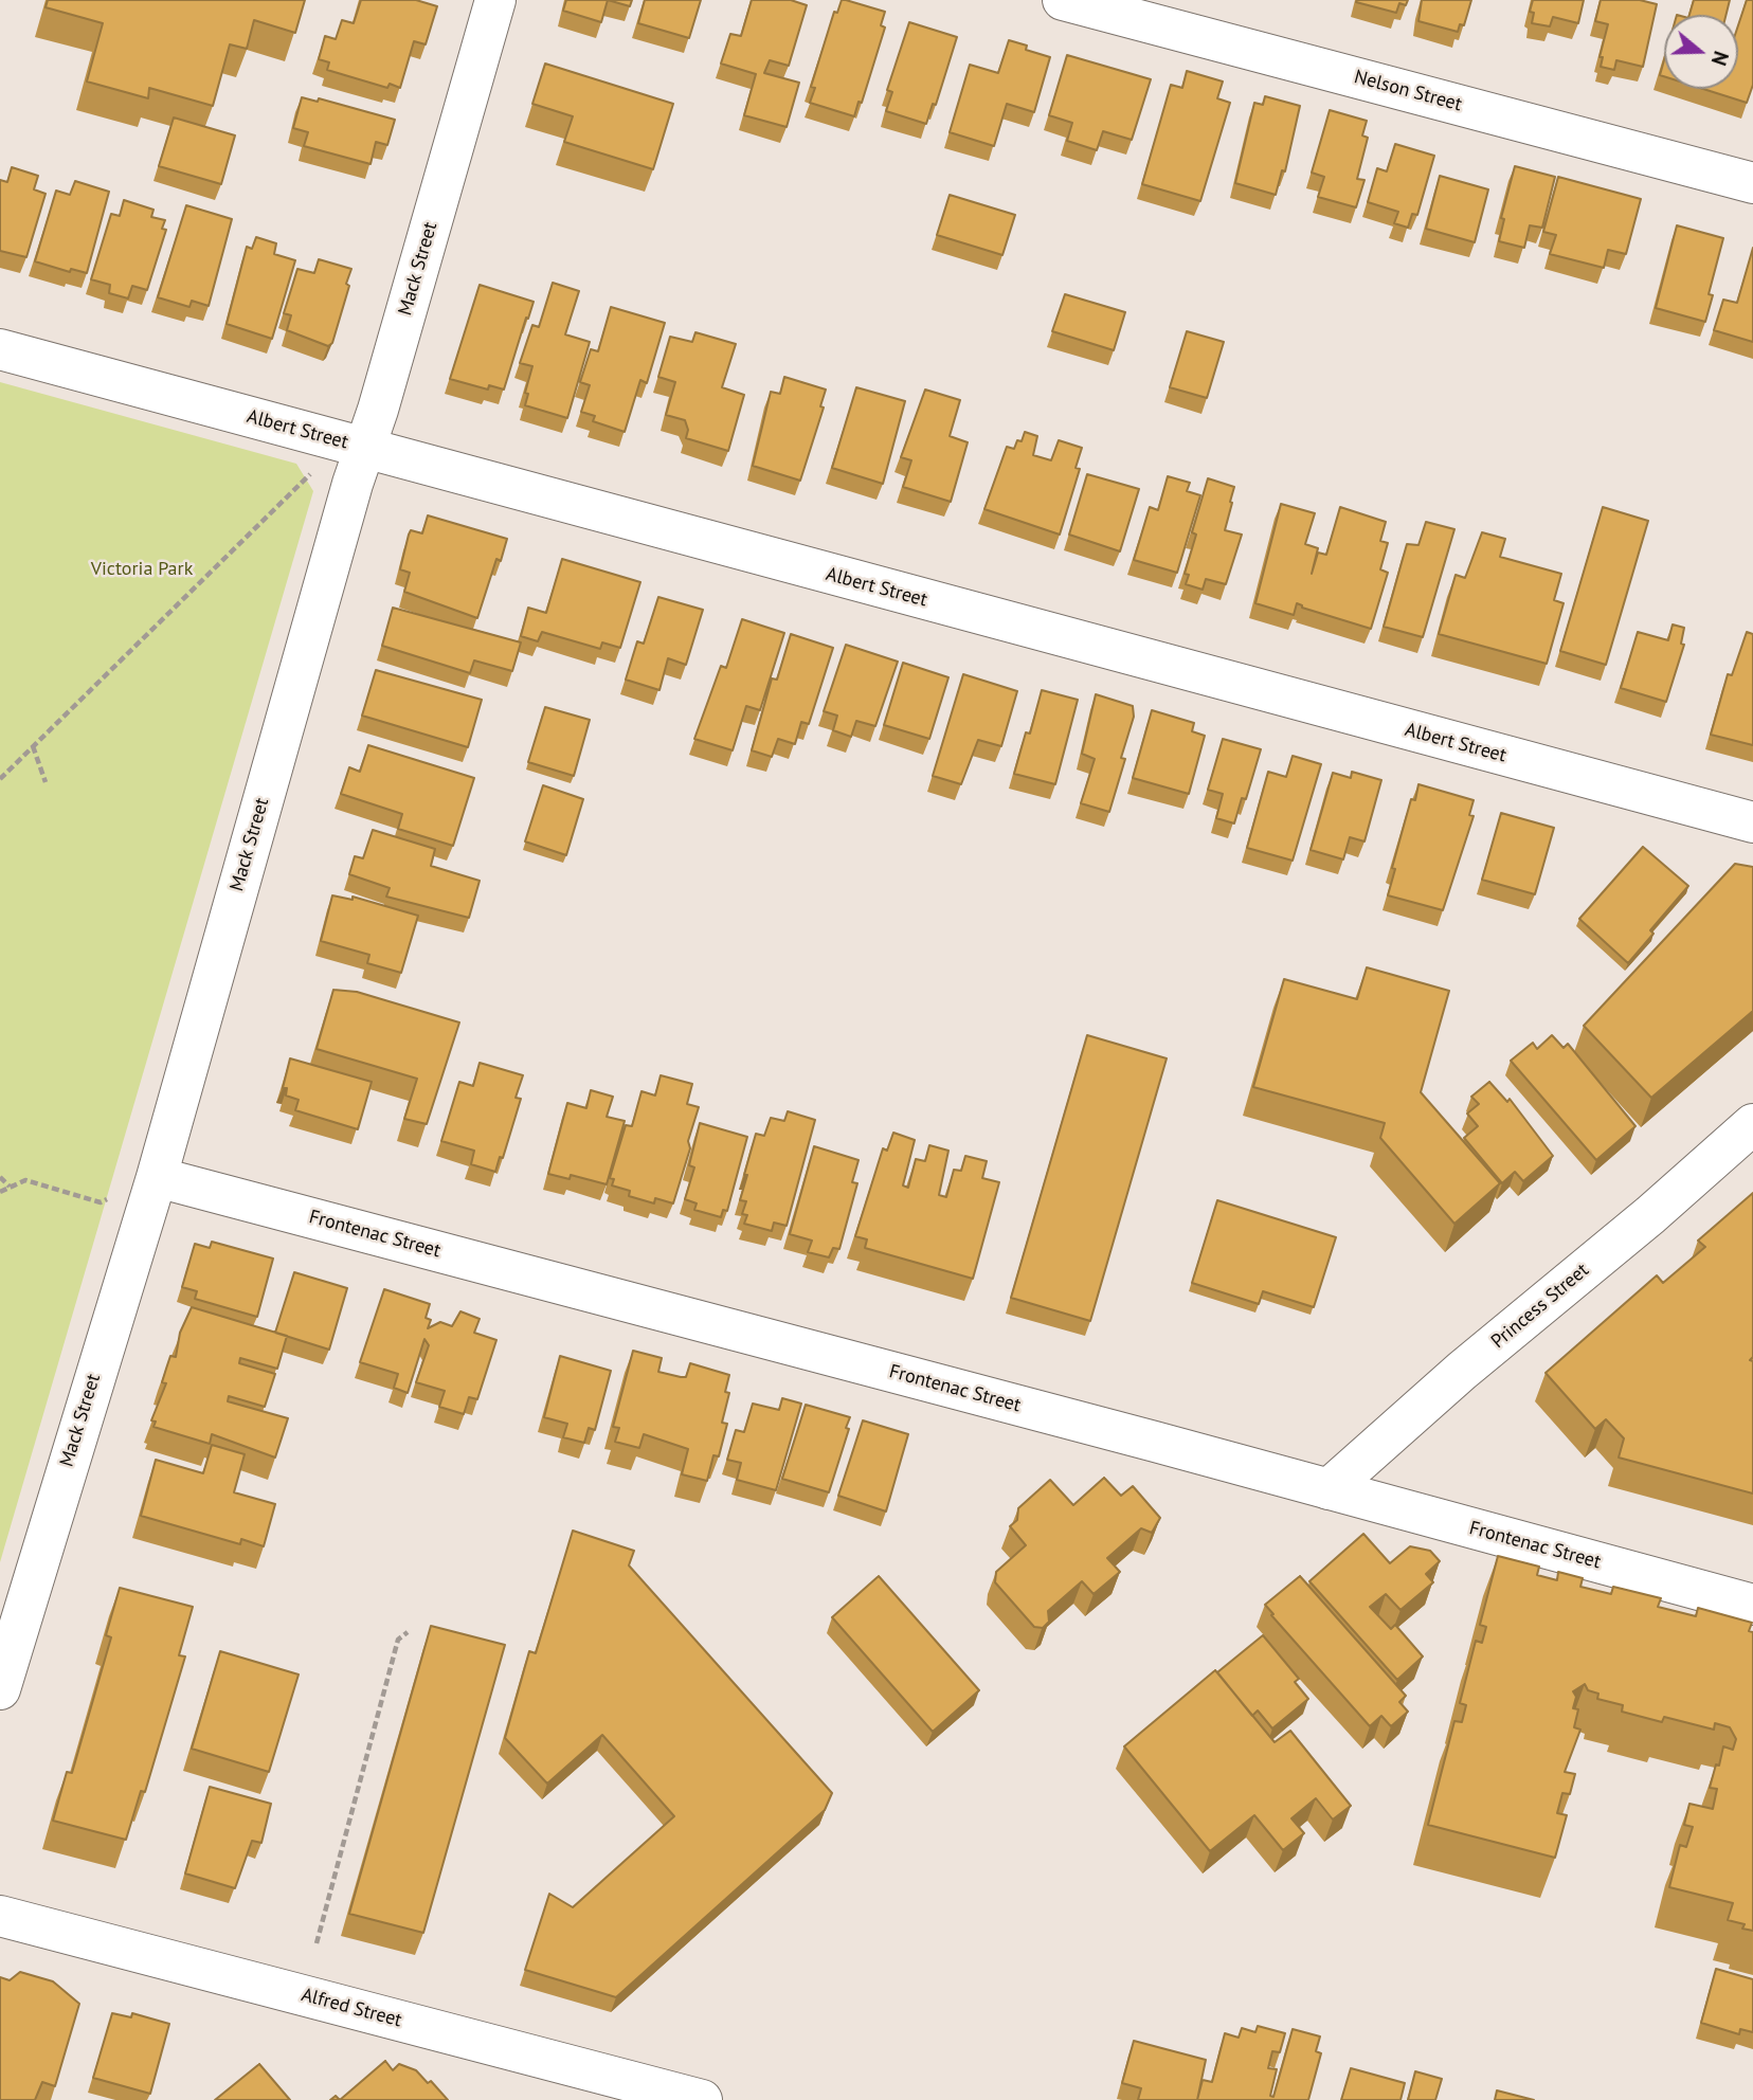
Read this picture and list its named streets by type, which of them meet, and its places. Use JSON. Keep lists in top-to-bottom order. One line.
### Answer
{"streets":{"street":["Nelson Street","Mack Street","Albert Street","Frontenac Street","Princess Street","Alfred Street"]},"crossings":[["Mack Street","Albert Street"],["Mack Street","Frontenac Street"],["Frontenac Street","Princess Street"]],"parks":["Victoria Park"],"north":"right"}
